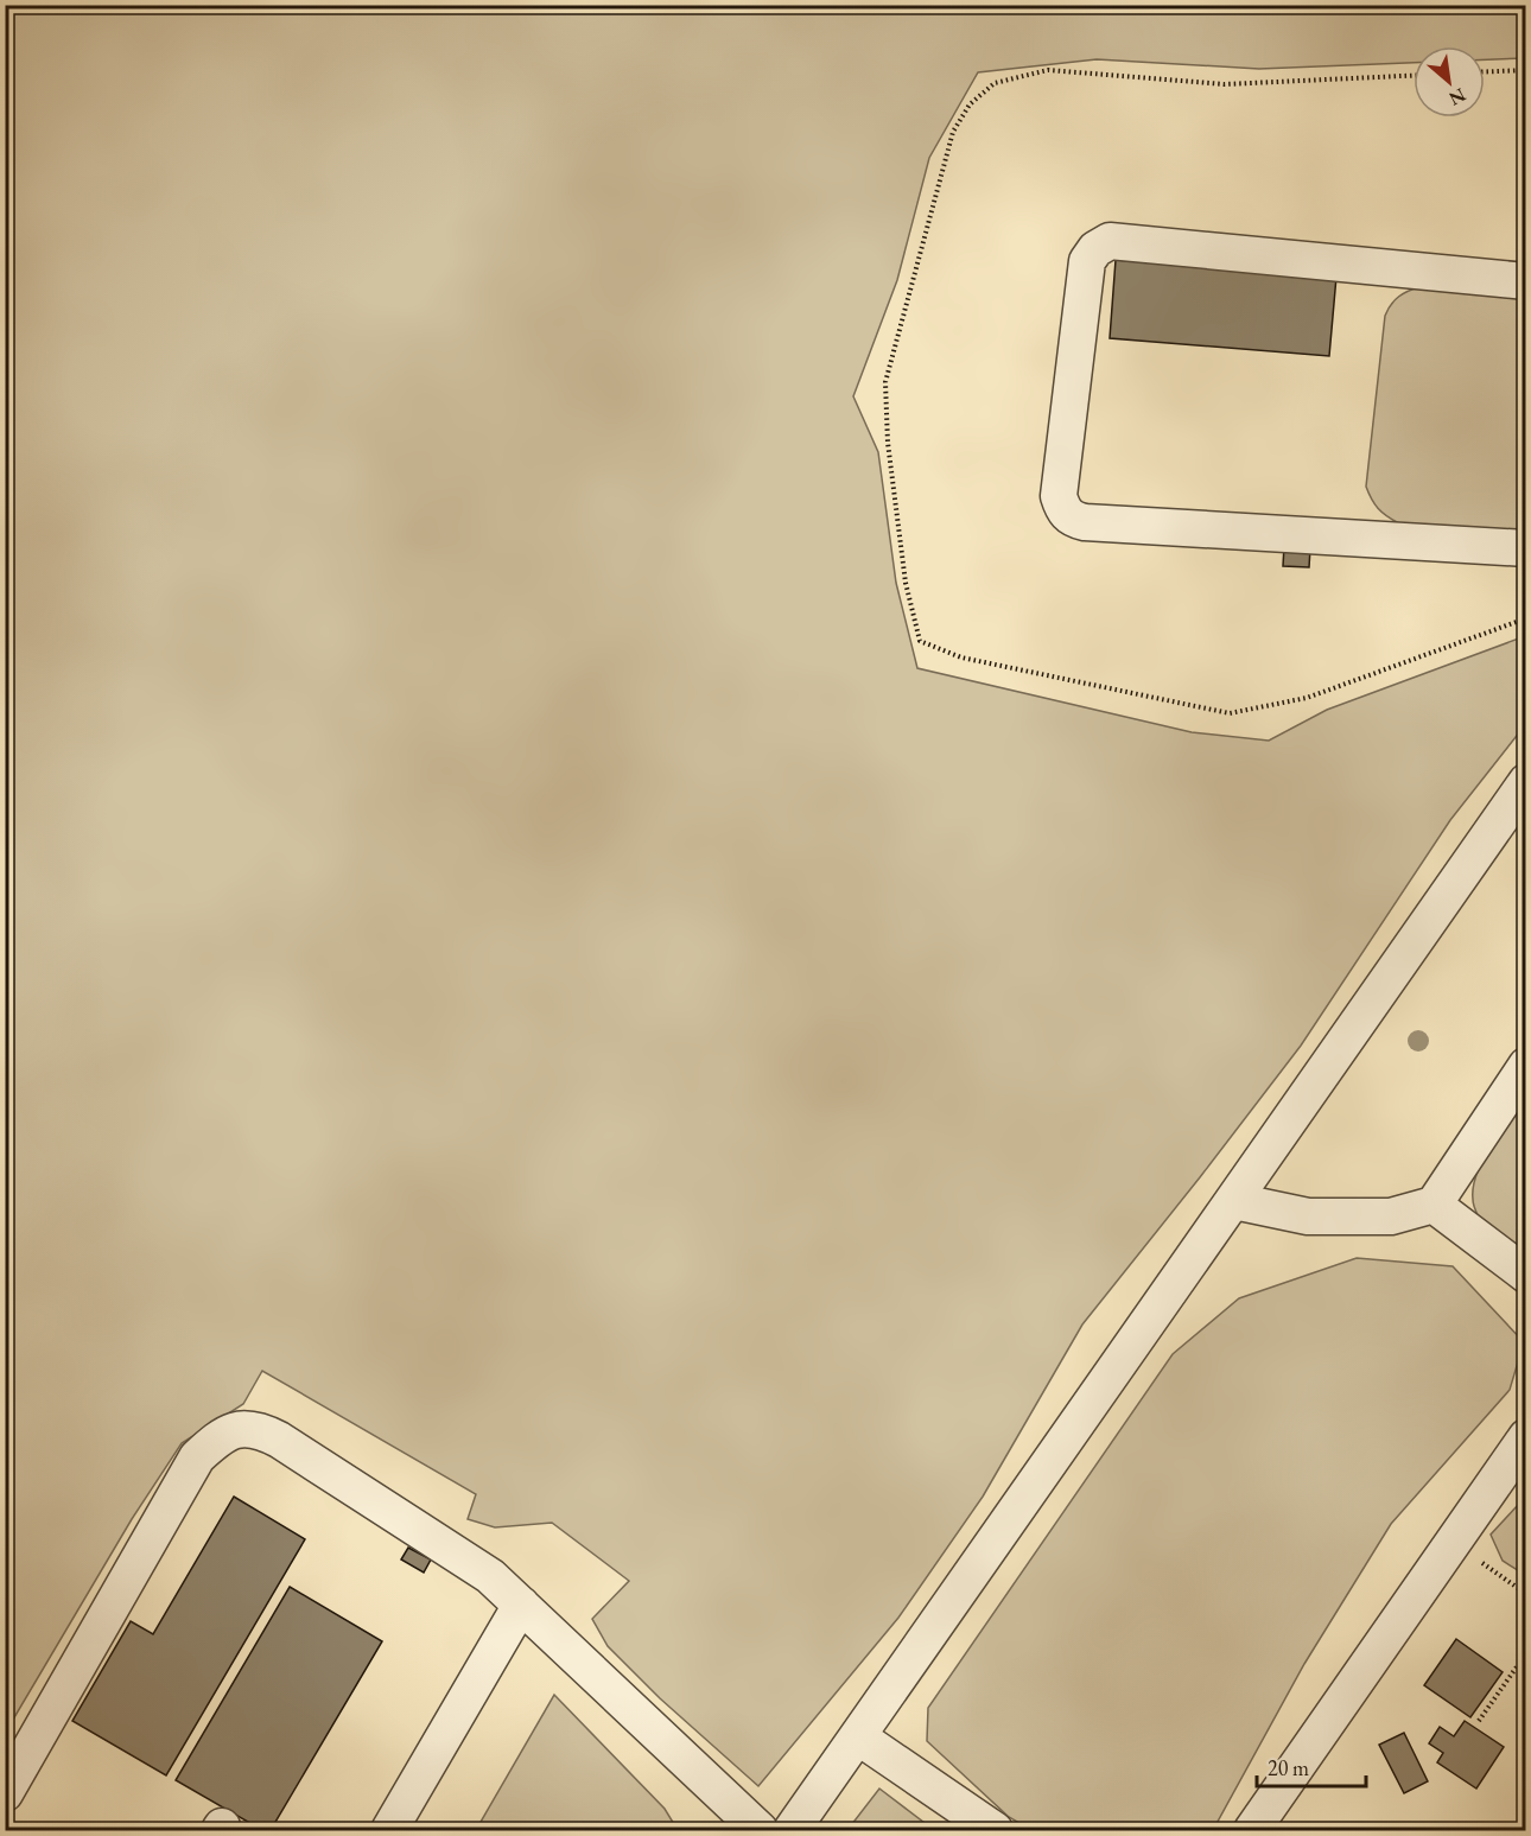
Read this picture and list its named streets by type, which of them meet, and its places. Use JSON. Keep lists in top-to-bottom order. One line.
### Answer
{"scale_bar":"20 m","north":"bottom right"}
